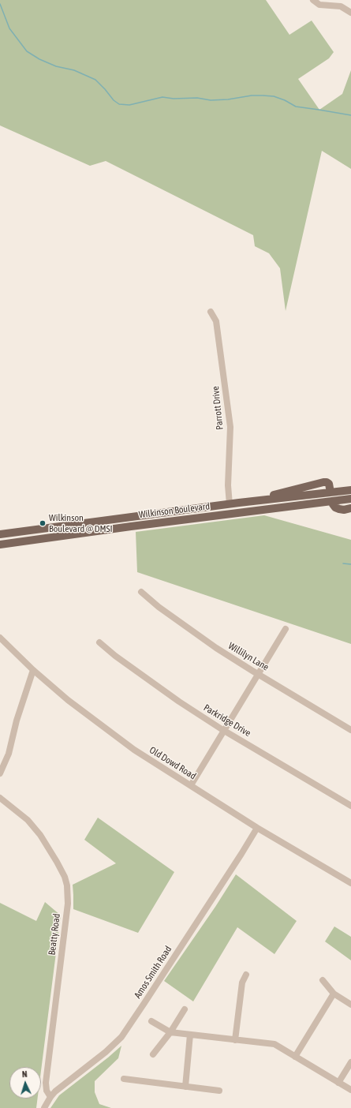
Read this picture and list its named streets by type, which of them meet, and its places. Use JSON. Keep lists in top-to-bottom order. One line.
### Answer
{"streets":{"main road":["Wilkinson Boulevard"],"street":["Parrott Drive","Willilyn Lane","Parkridge Drive","Old Dowd Road","Beatty Road","Amos Smith Road"]},"crossings":[["Parrott Drive","Wilkinson Boulevard"],["Old Dowd Road","Amos Smith Road"],["Beatty Road","Amos Smith Road"]],"places":["Wilkinson Boulevard @ DMSI"],"north":"top"}
